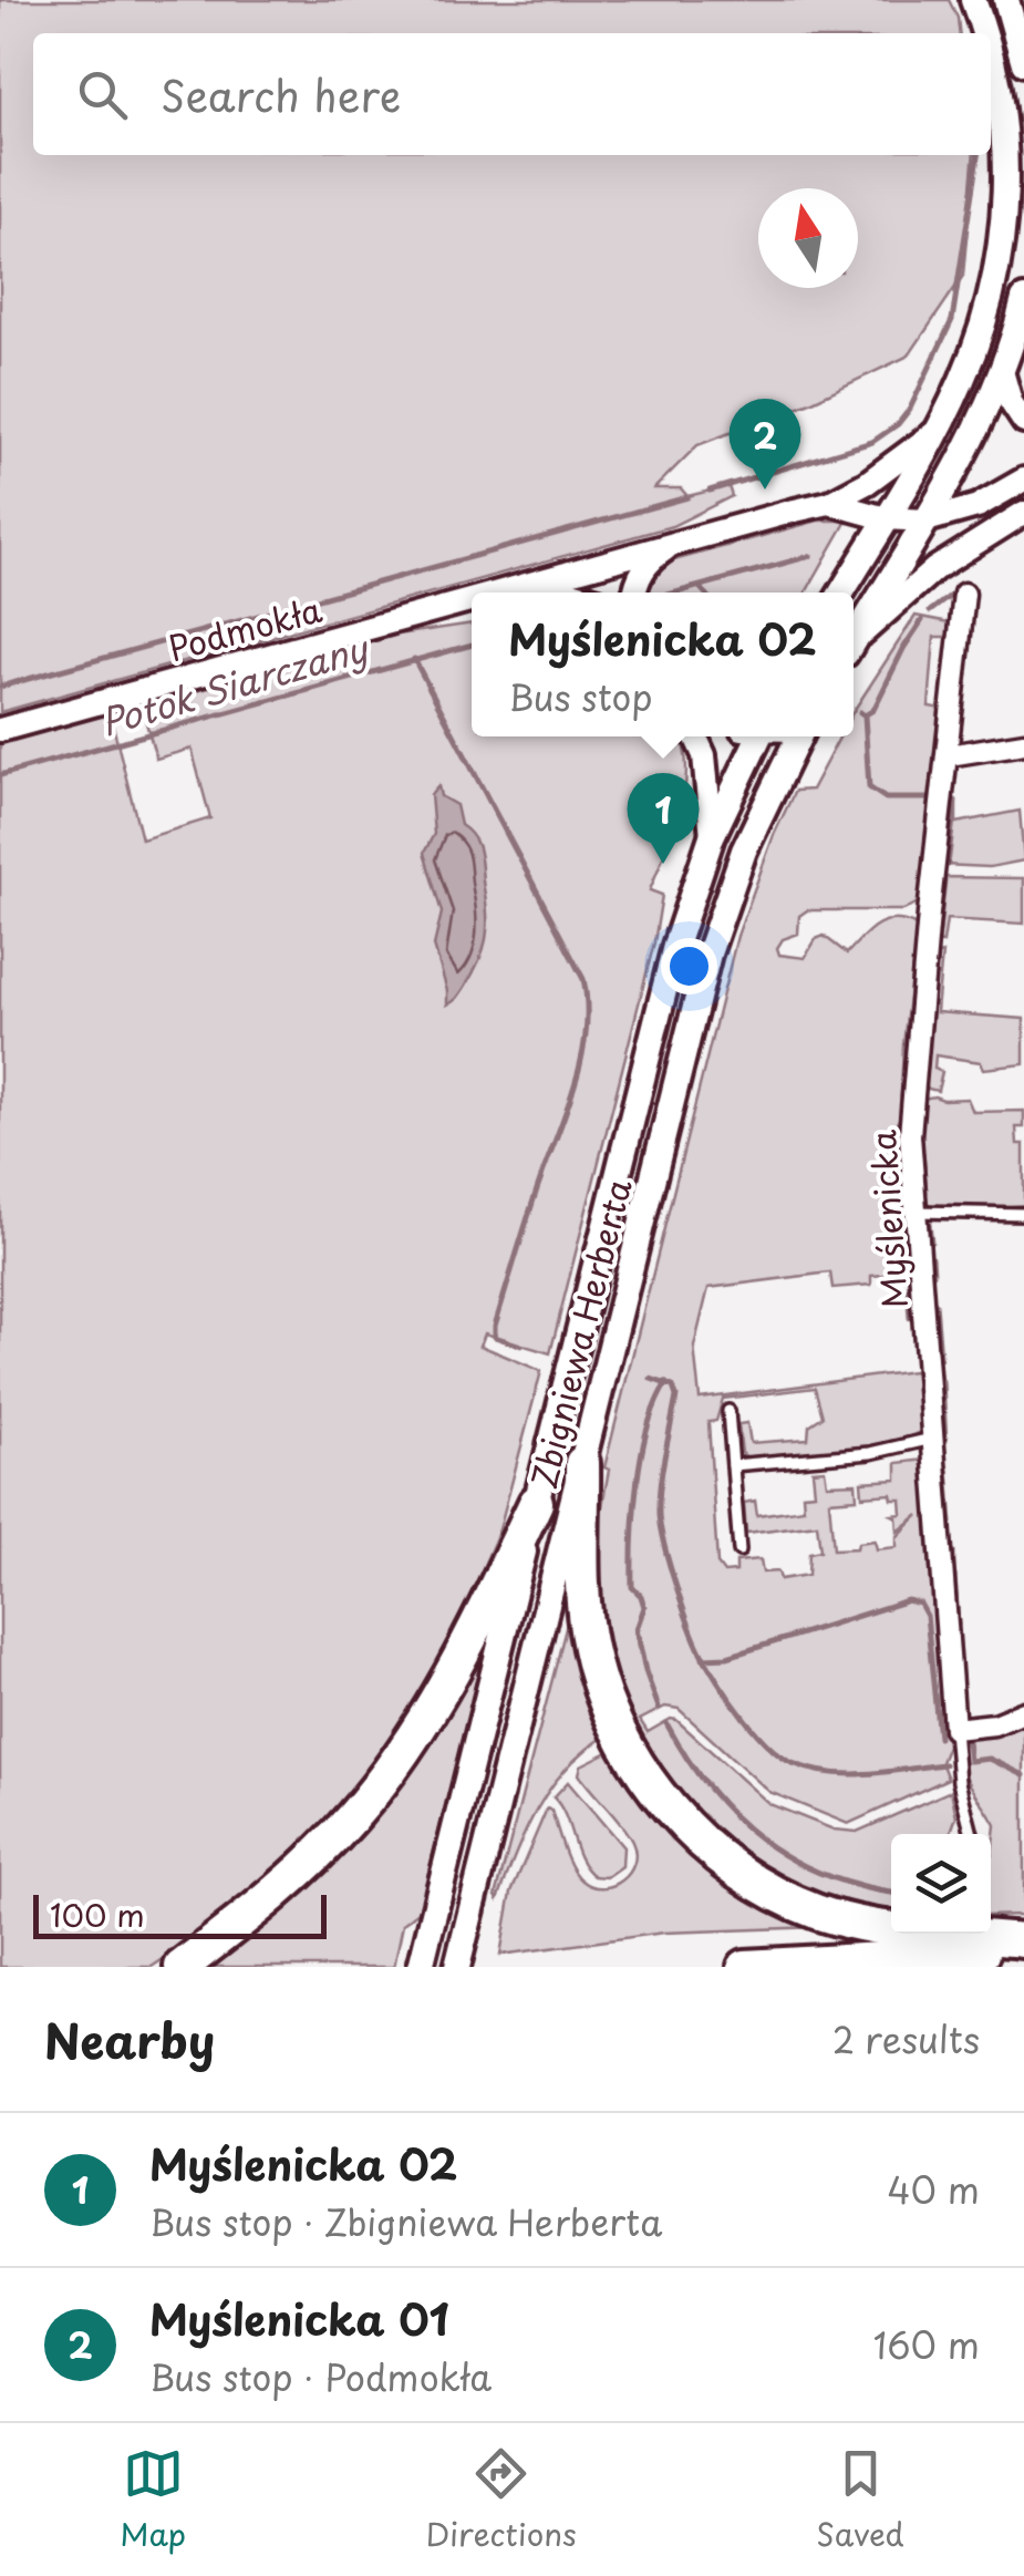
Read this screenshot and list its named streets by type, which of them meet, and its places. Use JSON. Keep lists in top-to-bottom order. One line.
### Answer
{"streets":{"main road":["Zbigniewa Herberta"],"street":["Podmokła","Myślenicka"]},"water":["Potok Siarczany"],"scale_bar":"100 m","north":"top","page":{"search":"Search here","pins":["2","1"],"popup":["Myślenicka 02","Bus stop"],"scale":"100 m","heading":["Nearby","2 results"],"list":[{"mark":"1","name":"Myślenicka 02","note":"Bus stop · Zbigniewa Herberta","value":"40 m"},{"mark":"2","name":"Myślenicka 01","note":"Bus stop · Podmokła","value":"160 m"}],"nav":["Map","Directions","Saved"]}}
